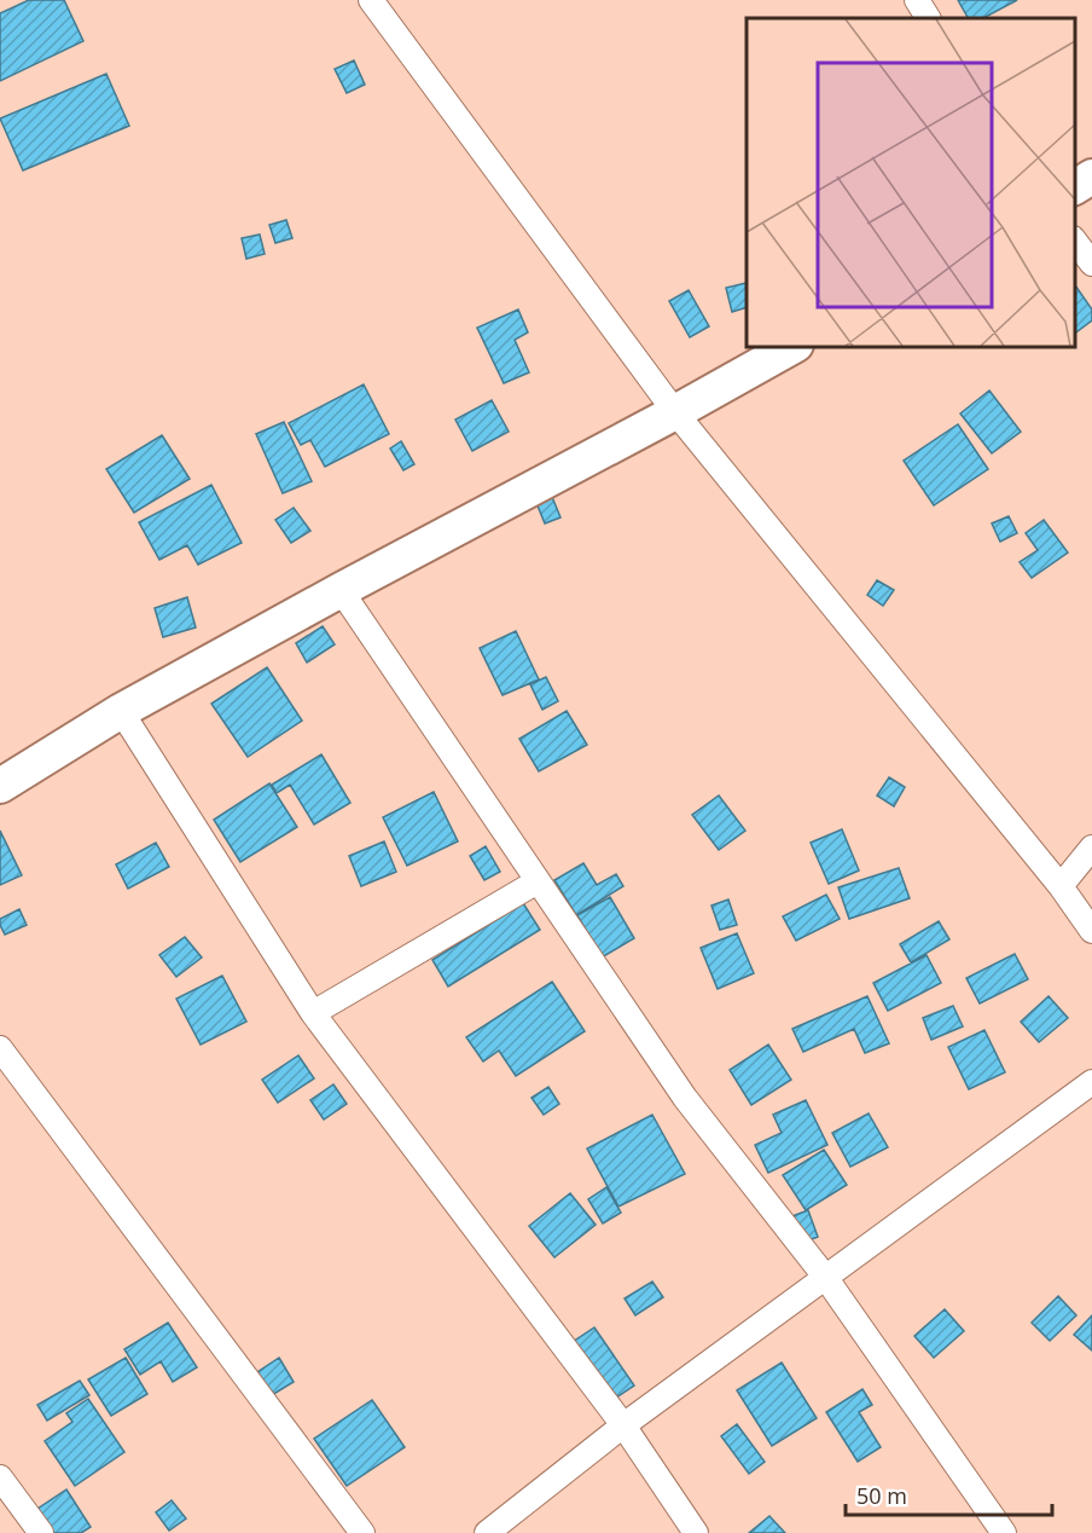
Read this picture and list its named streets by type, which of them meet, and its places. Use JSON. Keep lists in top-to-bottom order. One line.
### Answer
{"scale_bar":"50 m"}
